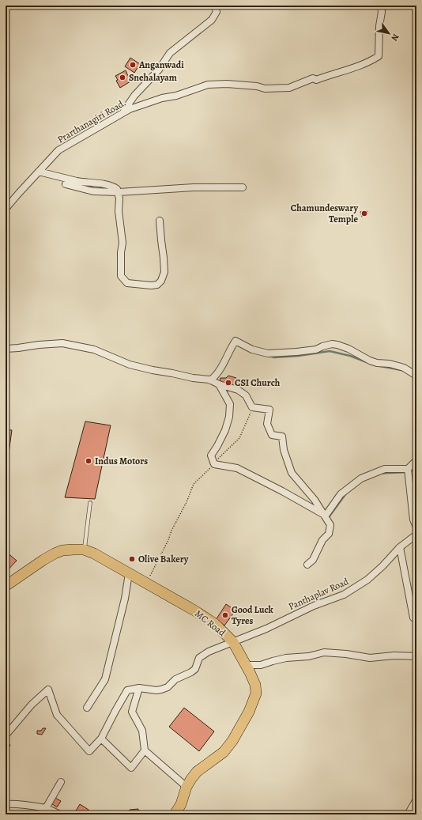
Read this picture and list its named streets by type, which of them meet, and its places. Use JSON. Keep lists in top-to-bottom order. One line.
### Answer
{"streets":{"main road":["MC Road"],"street":["Prarthanagiri Road.","Panthaplav Road"]},"crossings":[["Panthaplav Road","MC Road"]],"places":["Anganwadi","Snehalayam","Chamundeswary Temple","CSI Church","Indus Motors","Olive Bakery","Good Luck Tyres"],"north":"bottom right"}
